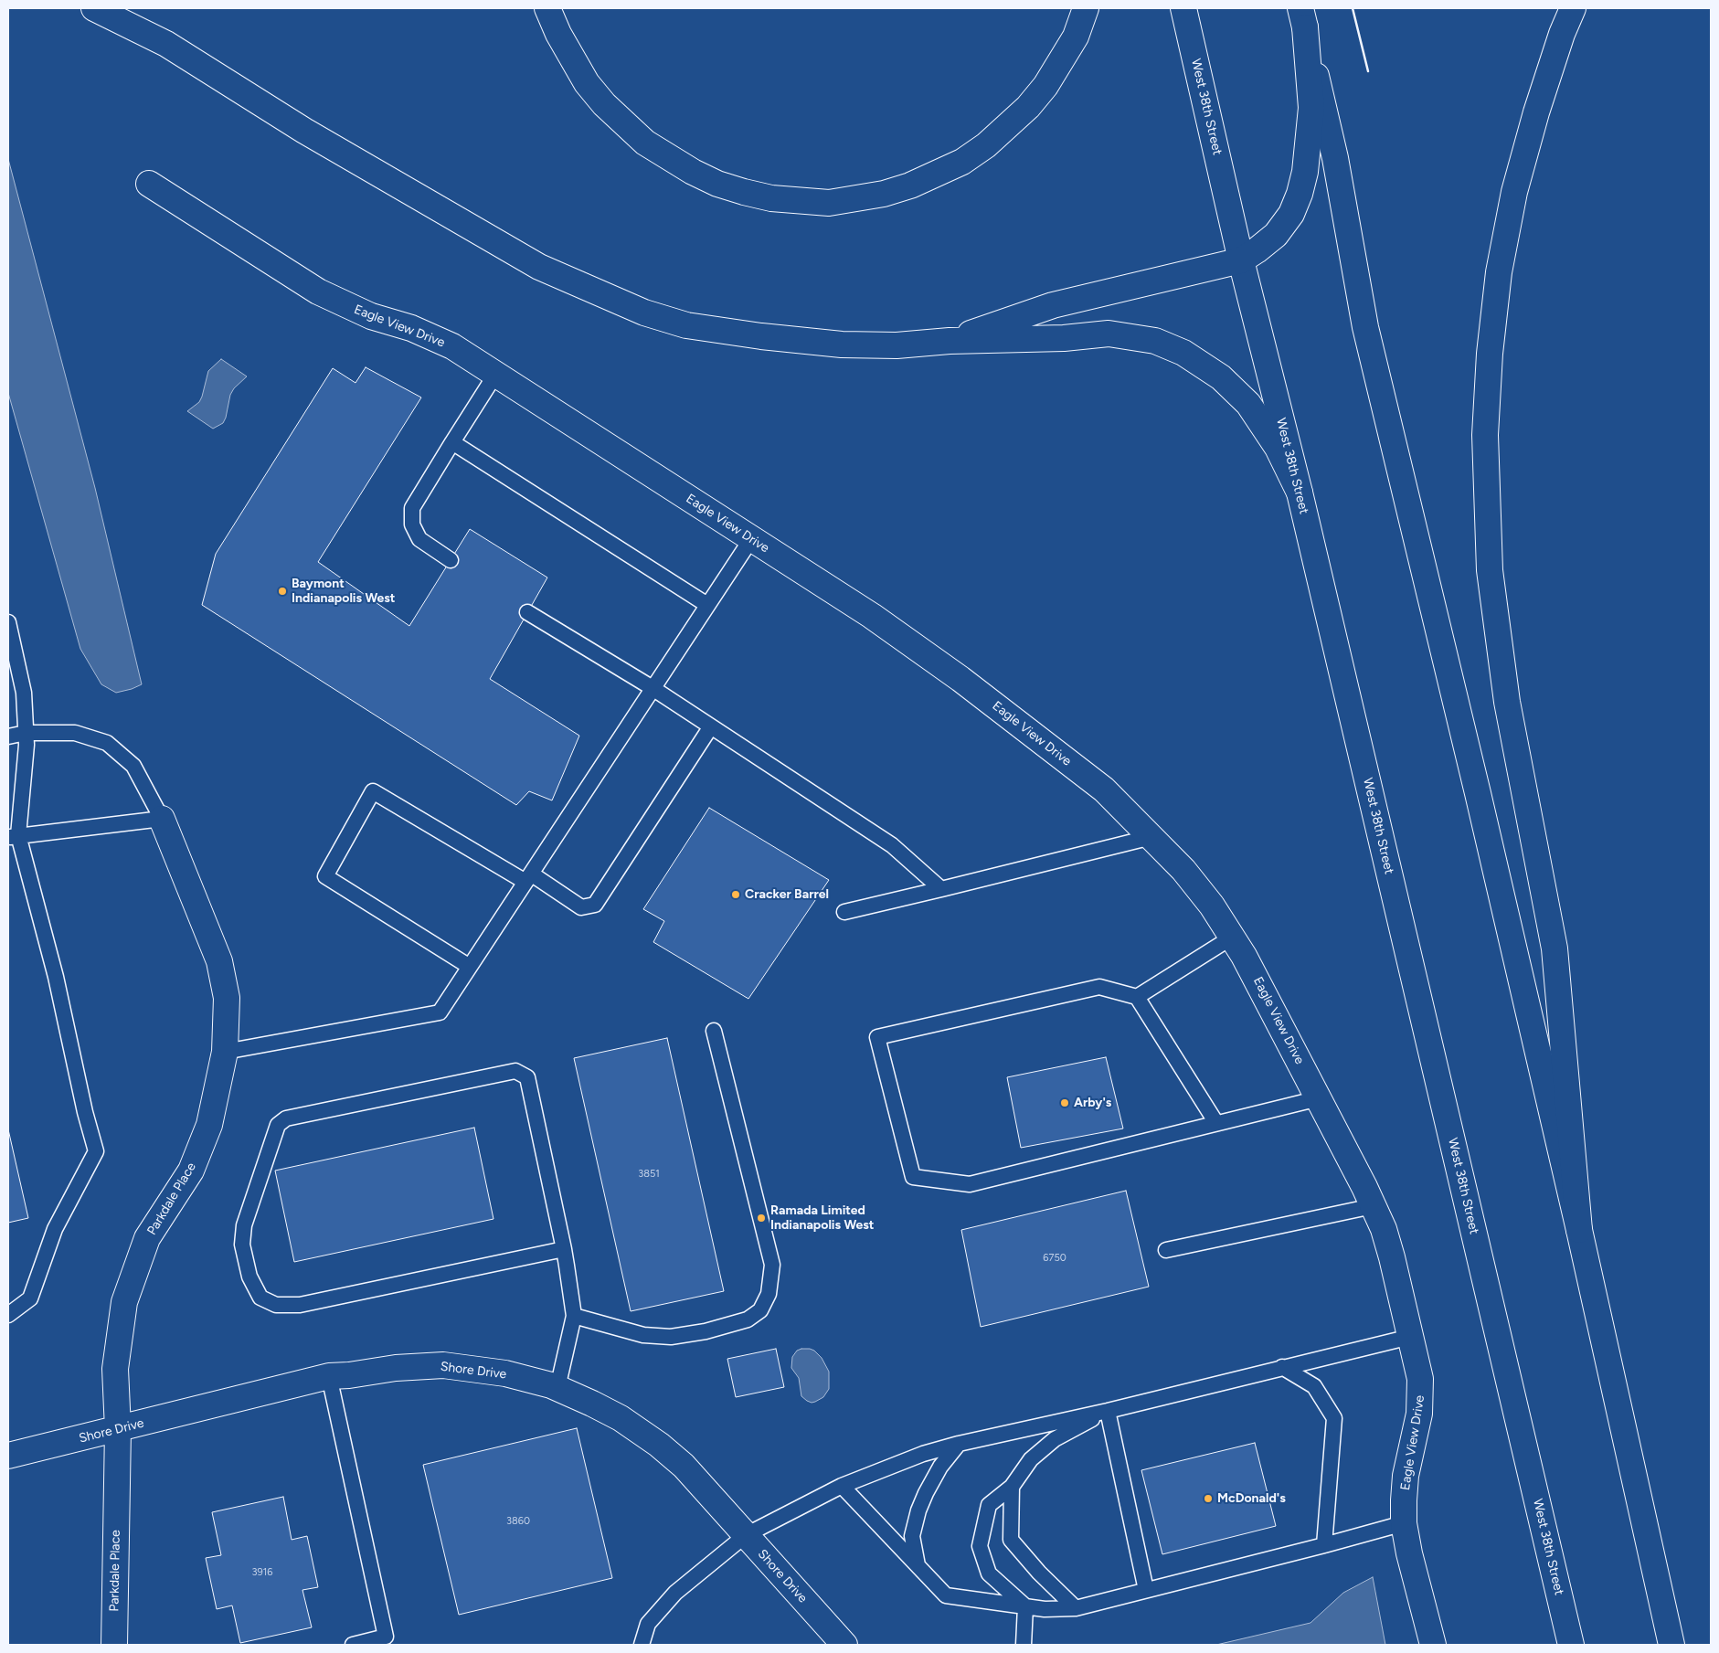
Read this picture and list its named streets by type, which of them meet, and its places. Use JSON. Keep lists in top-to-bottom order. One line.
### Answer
{"streets":{"main road":["West 38th Street","Eagle View Drive","Parkdale Place","Shore Drive"]},"crossings":[["Parkdale Place","Shore Drive"]],"places":["Baymont Indianapolis West","Cracker Barrel","Arby's","Ramada Limited Indianapolis West","McDonald's"],"house_numbers":["3851","6750","3860","3916"]}
